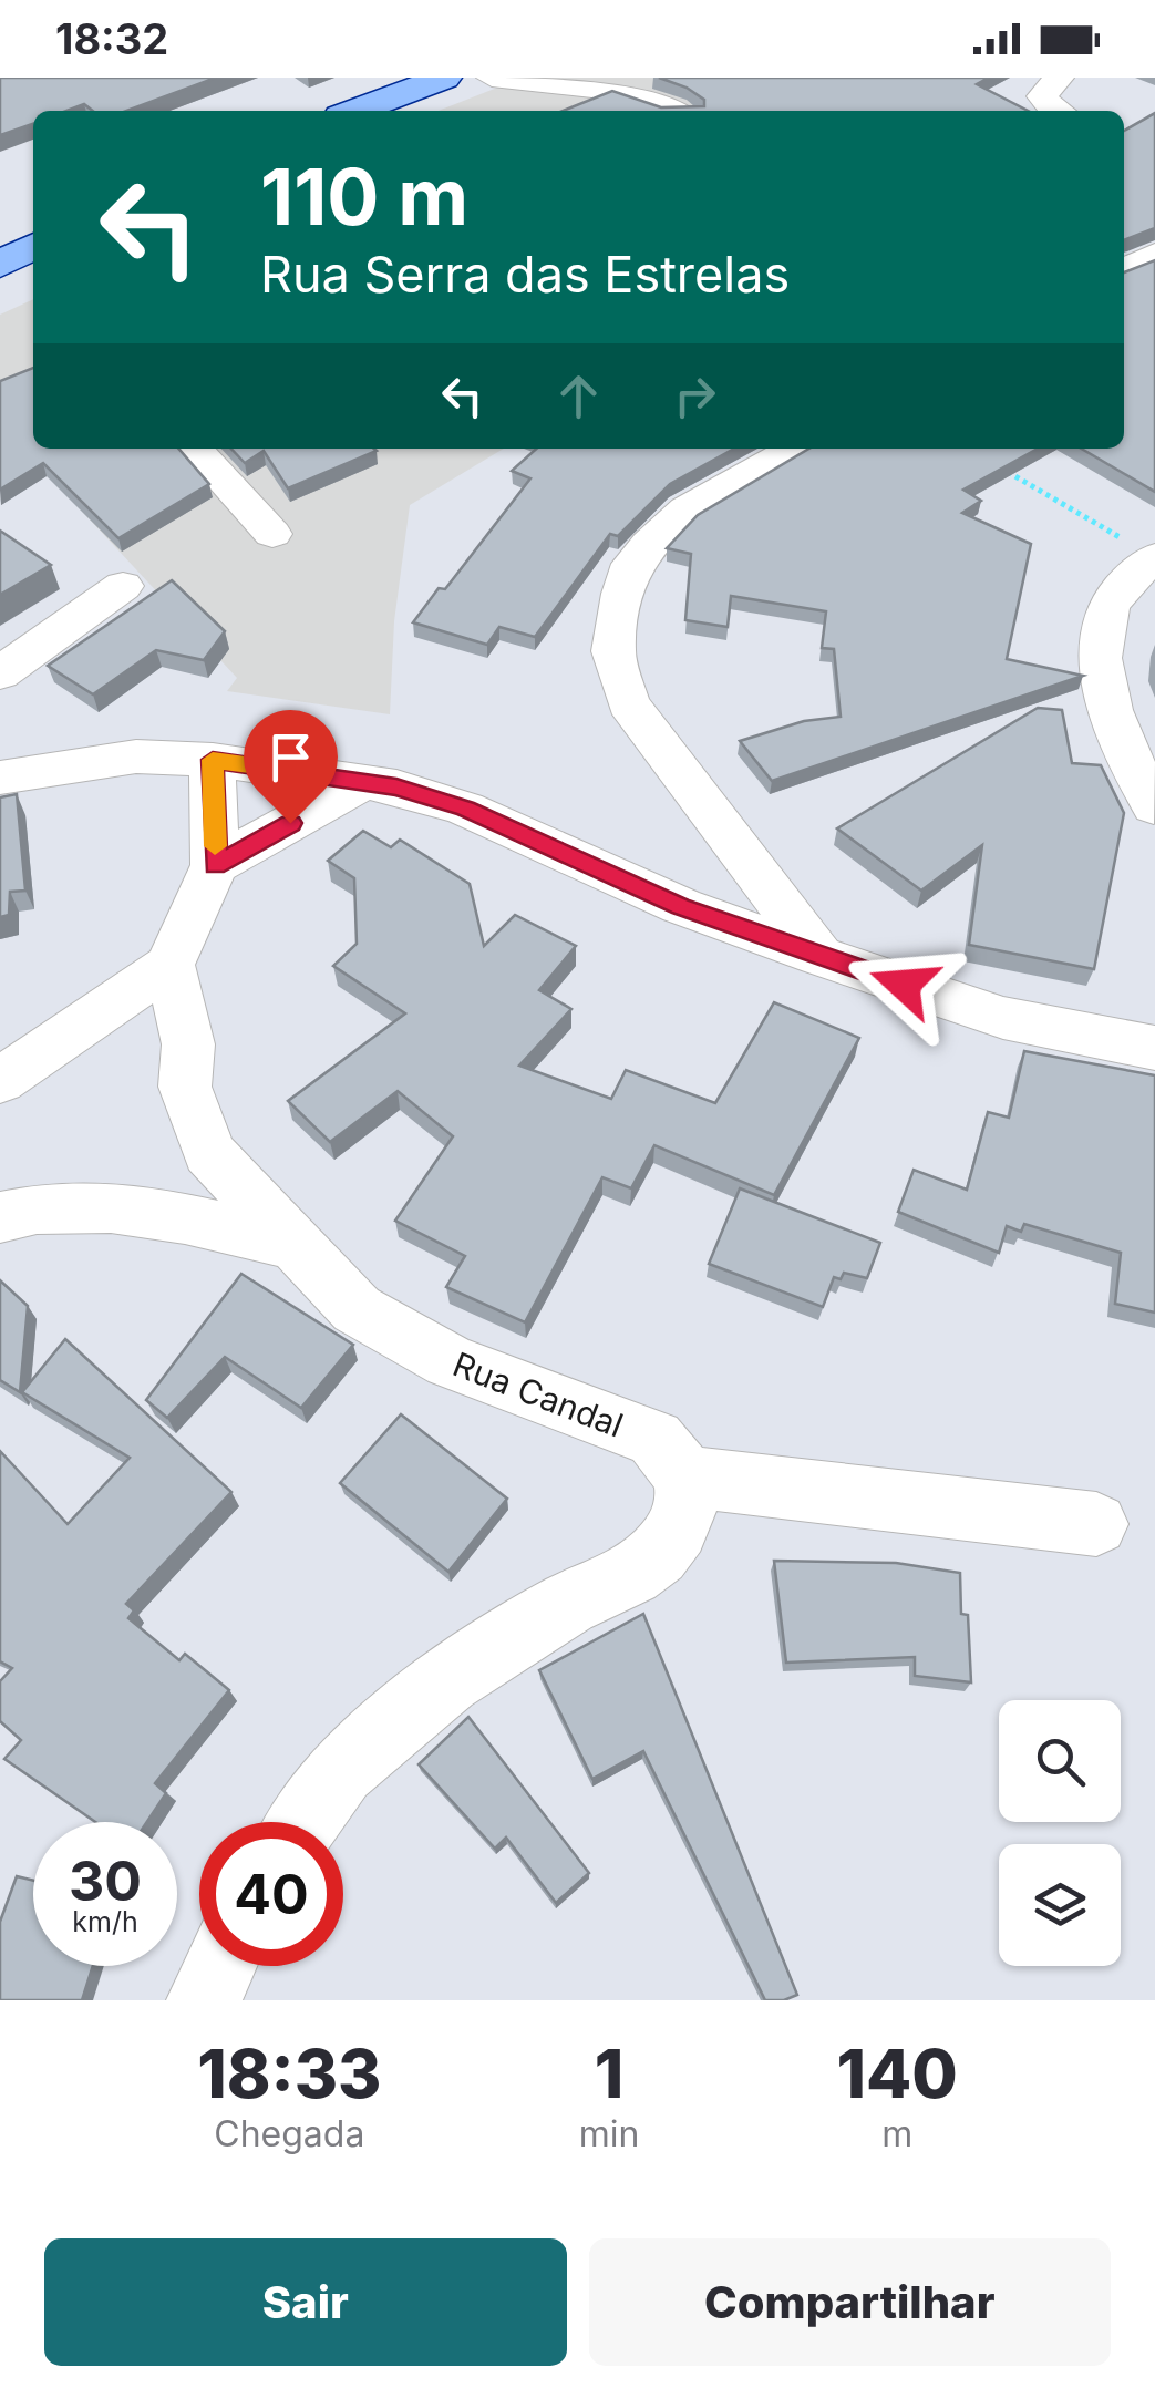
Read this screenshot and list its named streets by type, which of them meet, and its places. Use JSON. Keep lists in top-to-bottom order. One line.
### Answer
{"streets":{"street":["Rua Candal"]},"page":{"status":"18:32","turn":["110 m","Rua Serra das Estrelas"],"speed":"30 km/h","limit":"40","eta":["18:33","Chegada","1","min","140","m"],"buttons":["Sair","Compartilhar"]}}
